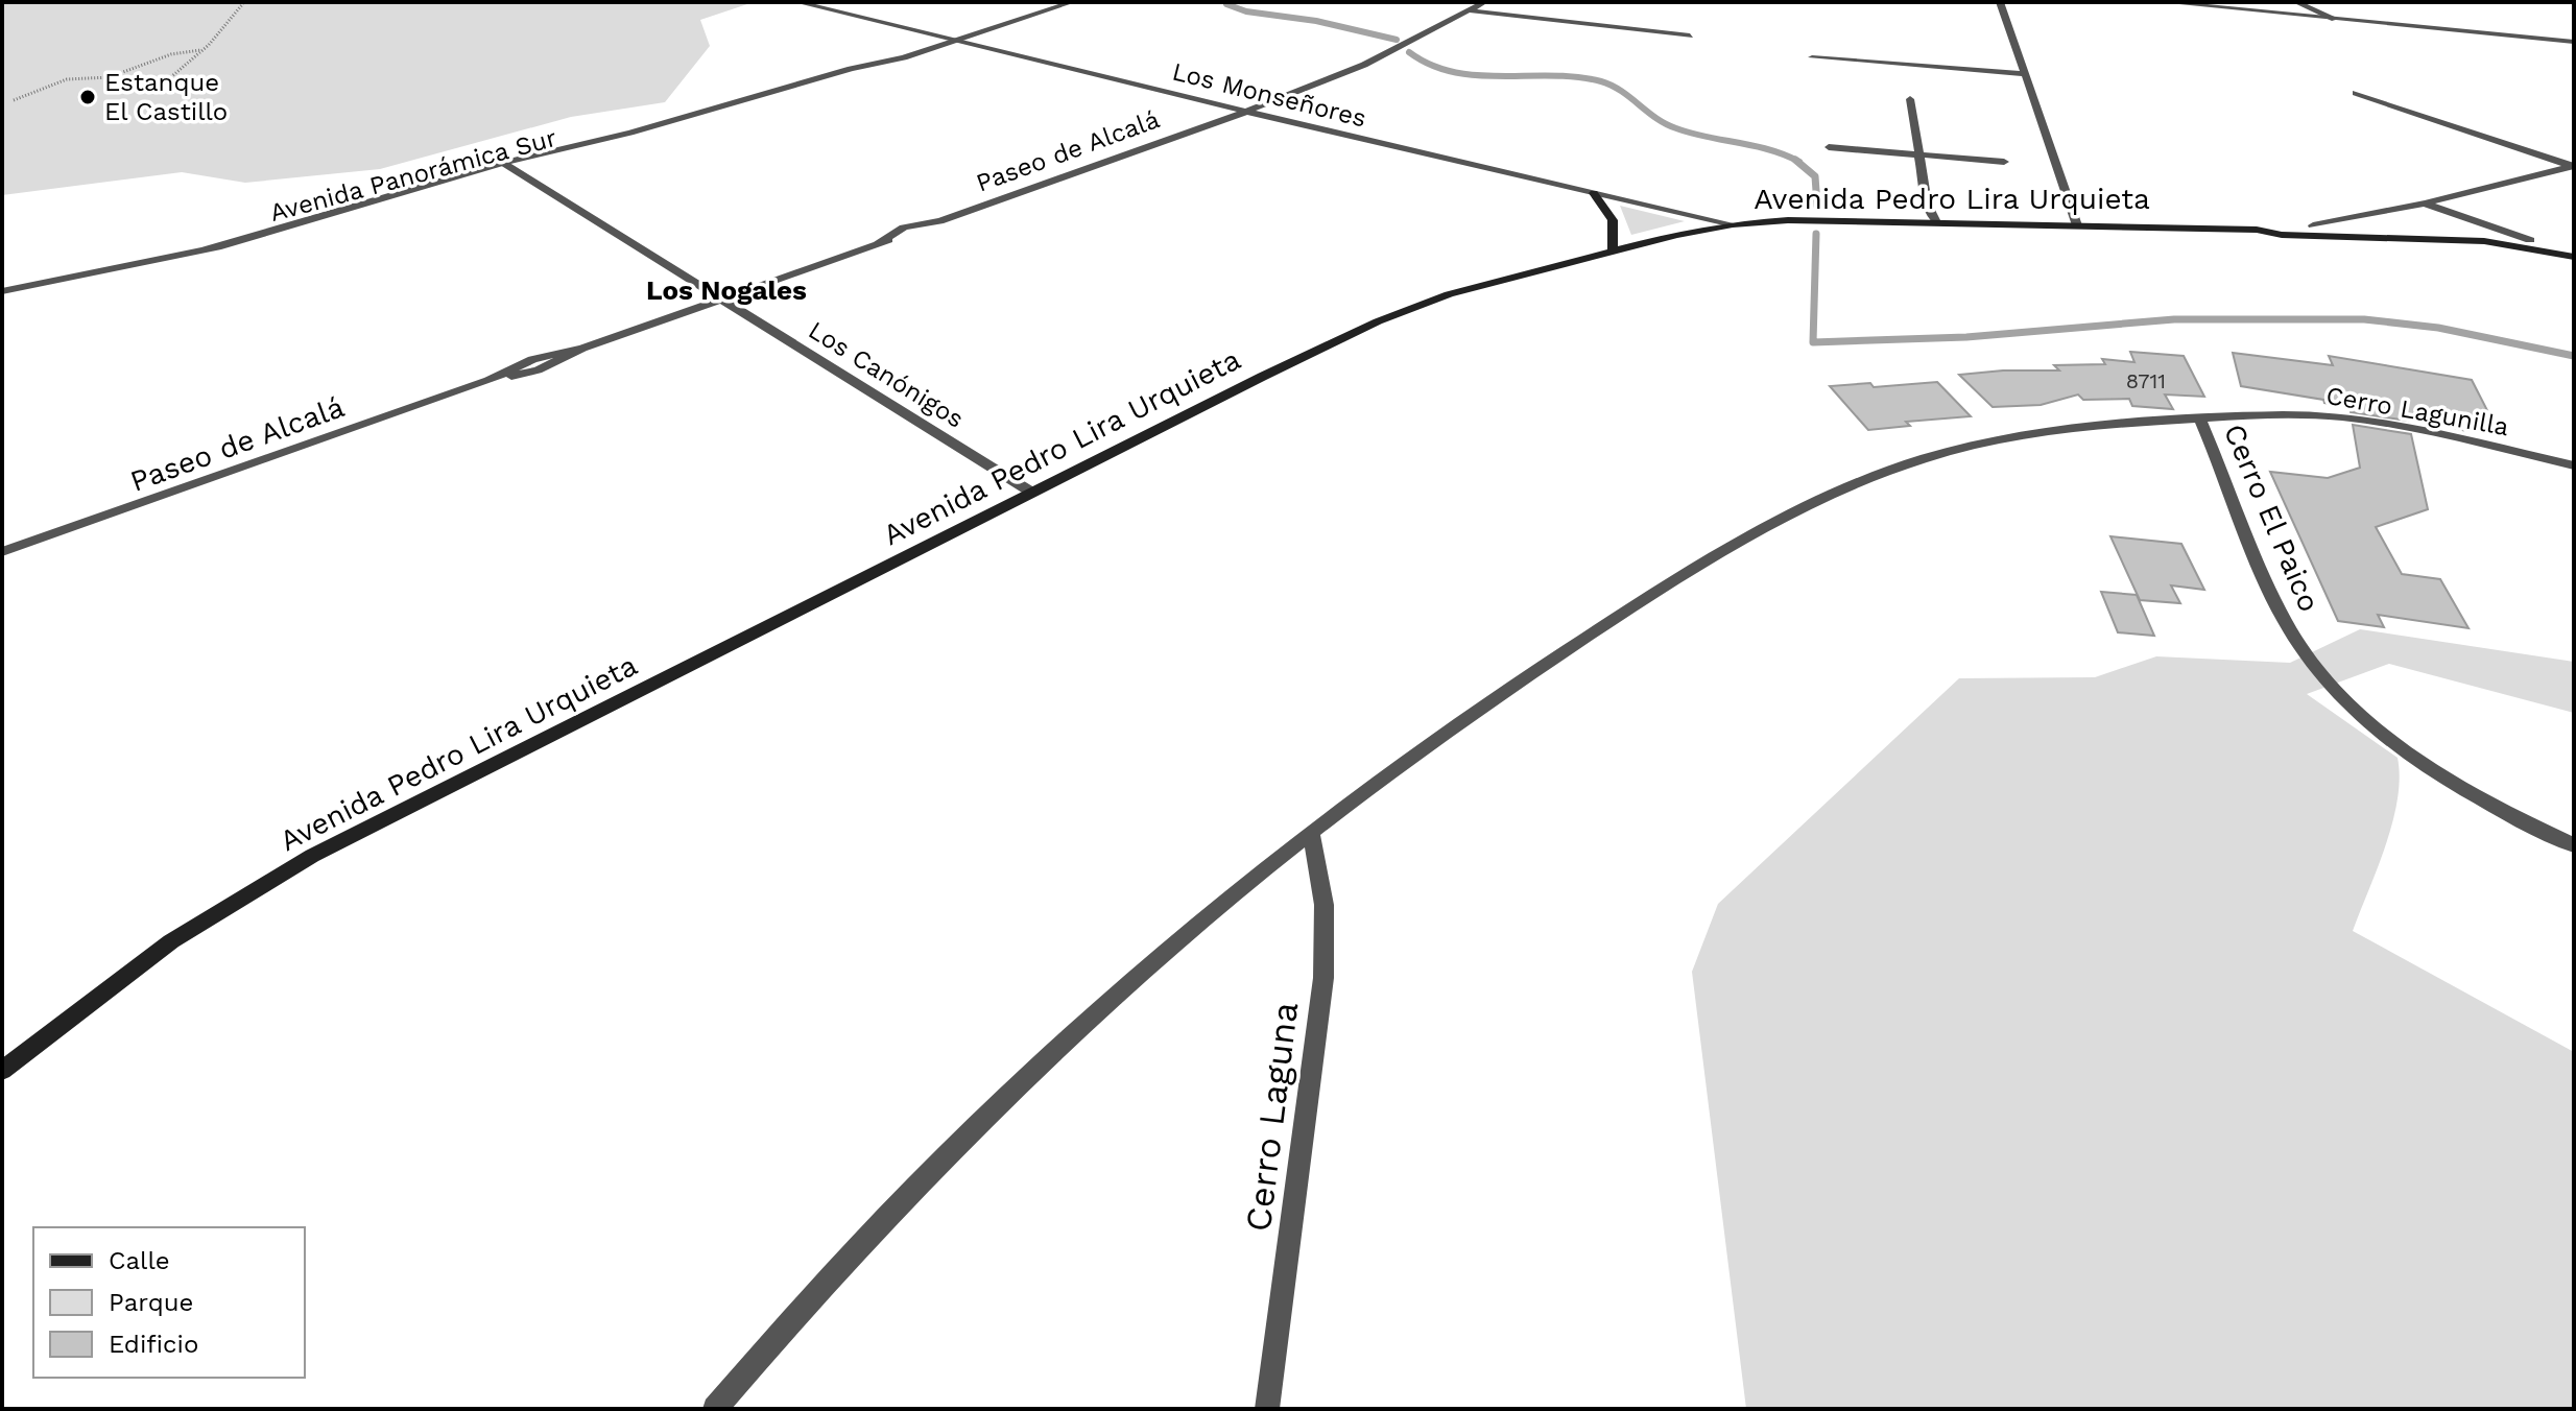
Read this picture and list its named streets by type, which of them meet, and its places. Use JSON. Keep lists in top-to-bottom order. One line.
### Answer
{"streets":{"main road":["Avenida Pedro Lira Urquieta"],"street":["Los Monseñores","Paseo de Alcalá","Avenida Panorámica Sur","Los Canónigos","Cerro Lagunilla","Cerro El Paico","Cerro Laguna"]},"crossings":[["Los Monseñores","Paseo de Alcalá"],["Los Monseñores","Avenida Panorámica Sur"],["Los Monseñores","Avenida Pedro Lira Urquieta"],["Paseo de Alcalá","Los Canónigos"],["Avenida Panorámica Sur","Los Canónigos"],["Avenida Pedro Lira Urquieta","Los Canónigos"],["Cerro Lagunilla","Cerro El Paico"],["Cerro Lagunilla","Cerro Laguna"]],"districts":["Los Nogales"],"places":["Estanque El Castillo"],"house_numbers":["8711"],"legend":["Calle","Parque","Edificio"]}
